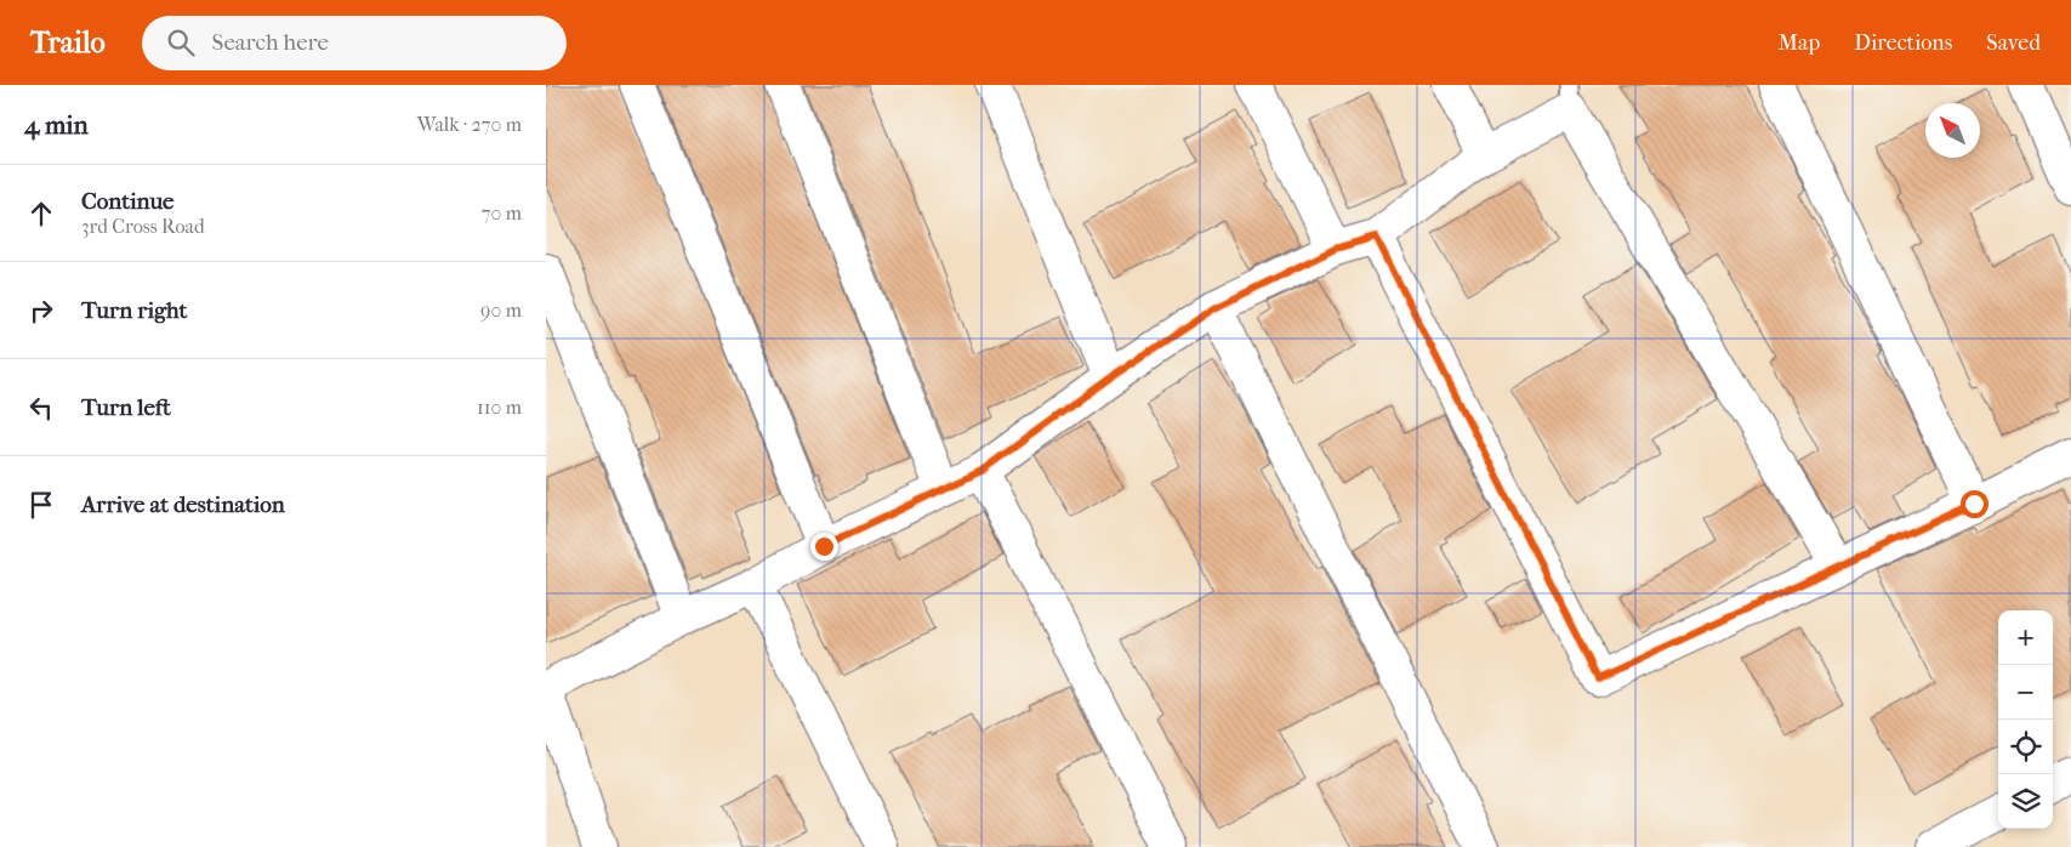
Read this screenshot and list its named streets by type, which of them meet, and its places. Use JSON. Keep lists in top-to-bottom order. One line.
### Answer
{"north":"top left","page":{"header":"Trailo","search":"Search here","nav":["Map","Directions","Saved"],"heading":["4 min","Walk · 270 m"],"list":[["Continue","3rd Cross Road","70 m"],["Turn right","90 m"],["Turn left","110 m"],"Arrive at destination"],"map_buttons":["+","−"]}}
